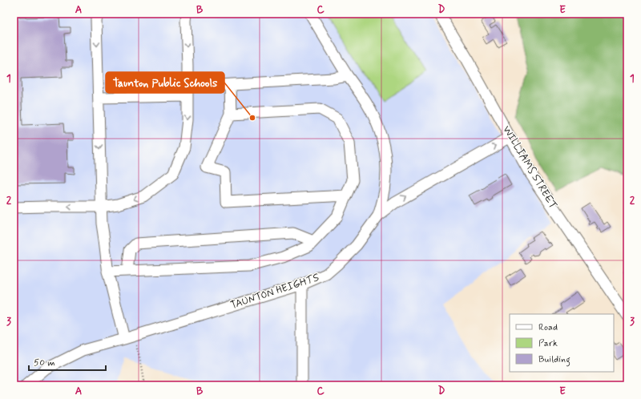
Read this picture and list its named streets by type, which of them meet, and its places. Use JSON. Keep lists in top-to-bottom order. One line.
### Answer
{"streets":{"street":["WILLIAMS STREET","TAUNTON HEIGHTS"]},"crossings":[["WILLIAMS STREET","TAUNTON HEIGHTS"]],"places":["Taunton Public Schools"],"legend":["Road","Park","Building"],"scale_bar":"50 m","grid":{"columns":["A","B","C","D","E"],"rows":["1","2","3"]}}
